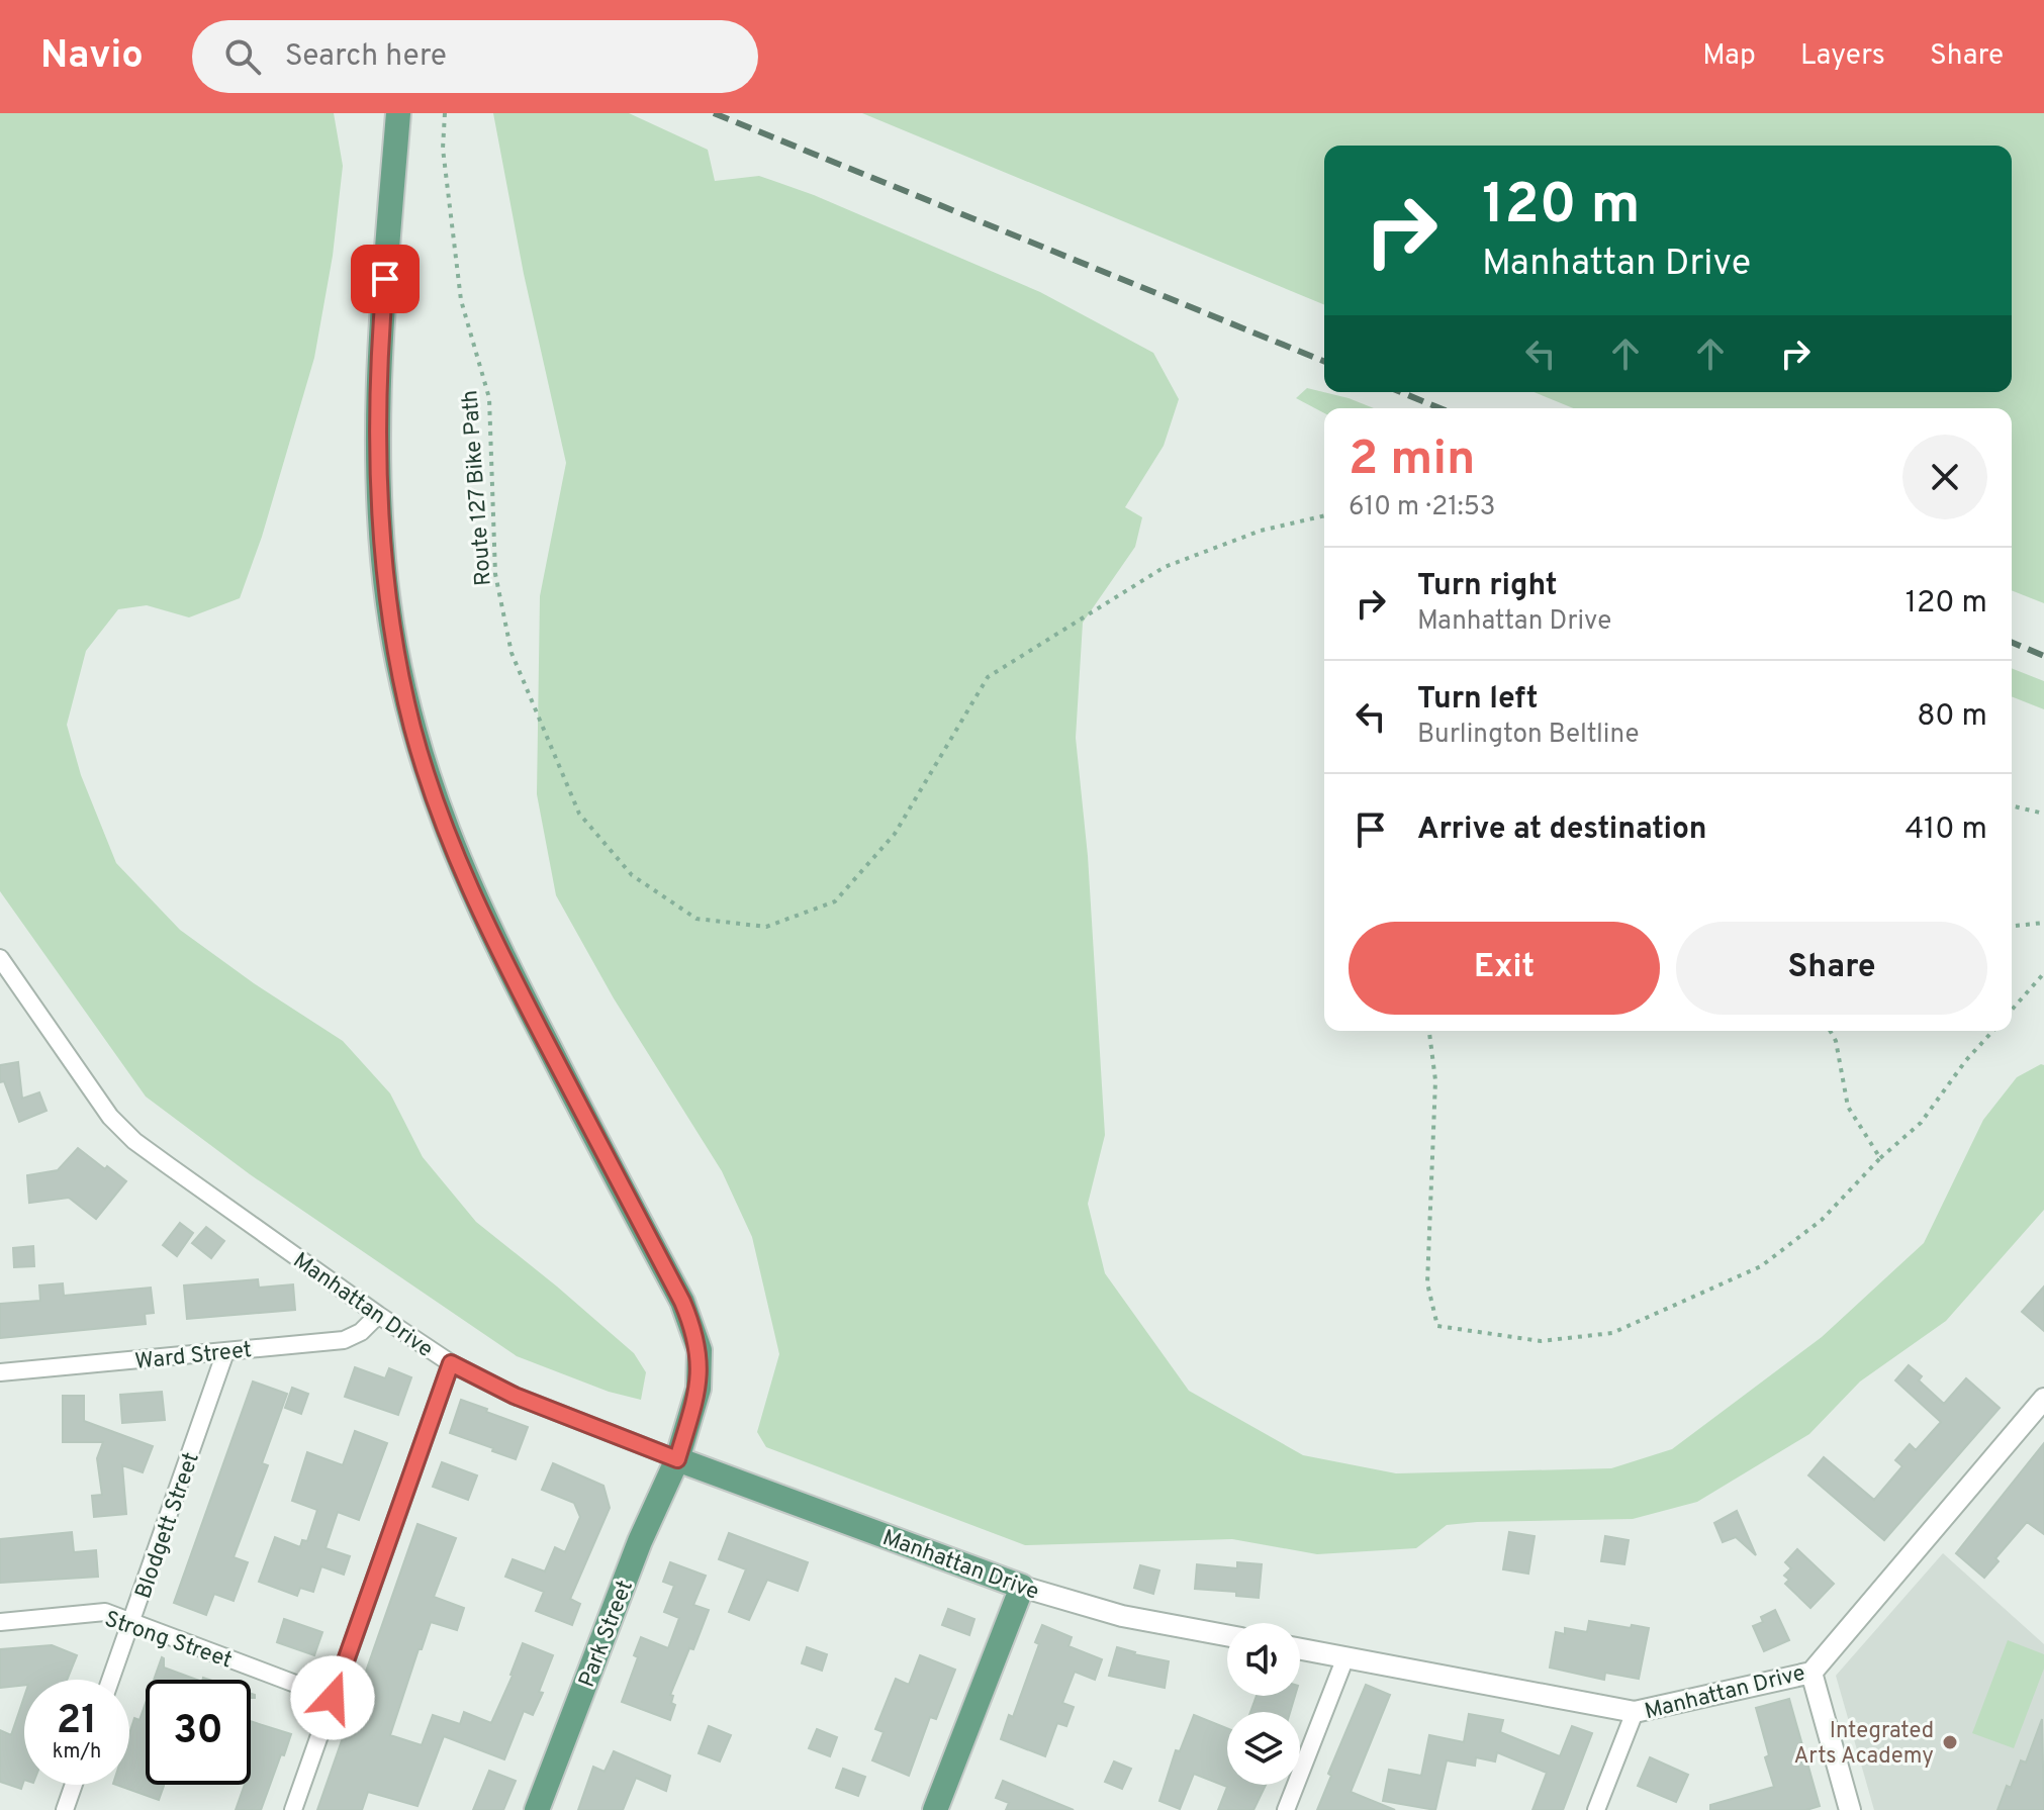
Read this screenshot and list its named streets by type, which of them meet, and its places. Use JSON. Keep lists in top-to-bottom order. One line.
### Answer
{"streets":{"main road":["Manhattan Drive","Park Street"],"street":["Ward Street","Blodgett Street","Strong Street"],"path":["Route 127 Bike Path"]},"crossings":[["Manhattan Drive","Ward Street"],["Manhattan Drive","Park Street"],["Ward Street","Blodgett Street"],["Blodgett Street","Strong Street"]],"places":["Integrated Arts Academy"],"page":{"header":"Navio","search":"Search here","nav":["Map","Layers","Share"],"turn":["120 m","Manhattan Drive"],"heading":["2 min","610 m · 21:53"],"list":[{"name":"Turn right","note":"Manhattan Drive","value":"120 m"},{"name":"Turn left","note":"Burlington Beltline","value":"80 m"},{"name":"Arrive at destination","value":"410 m"}],"buttons":["Exit","Share"],"speed":"21 km/h","limit":"30"}}
